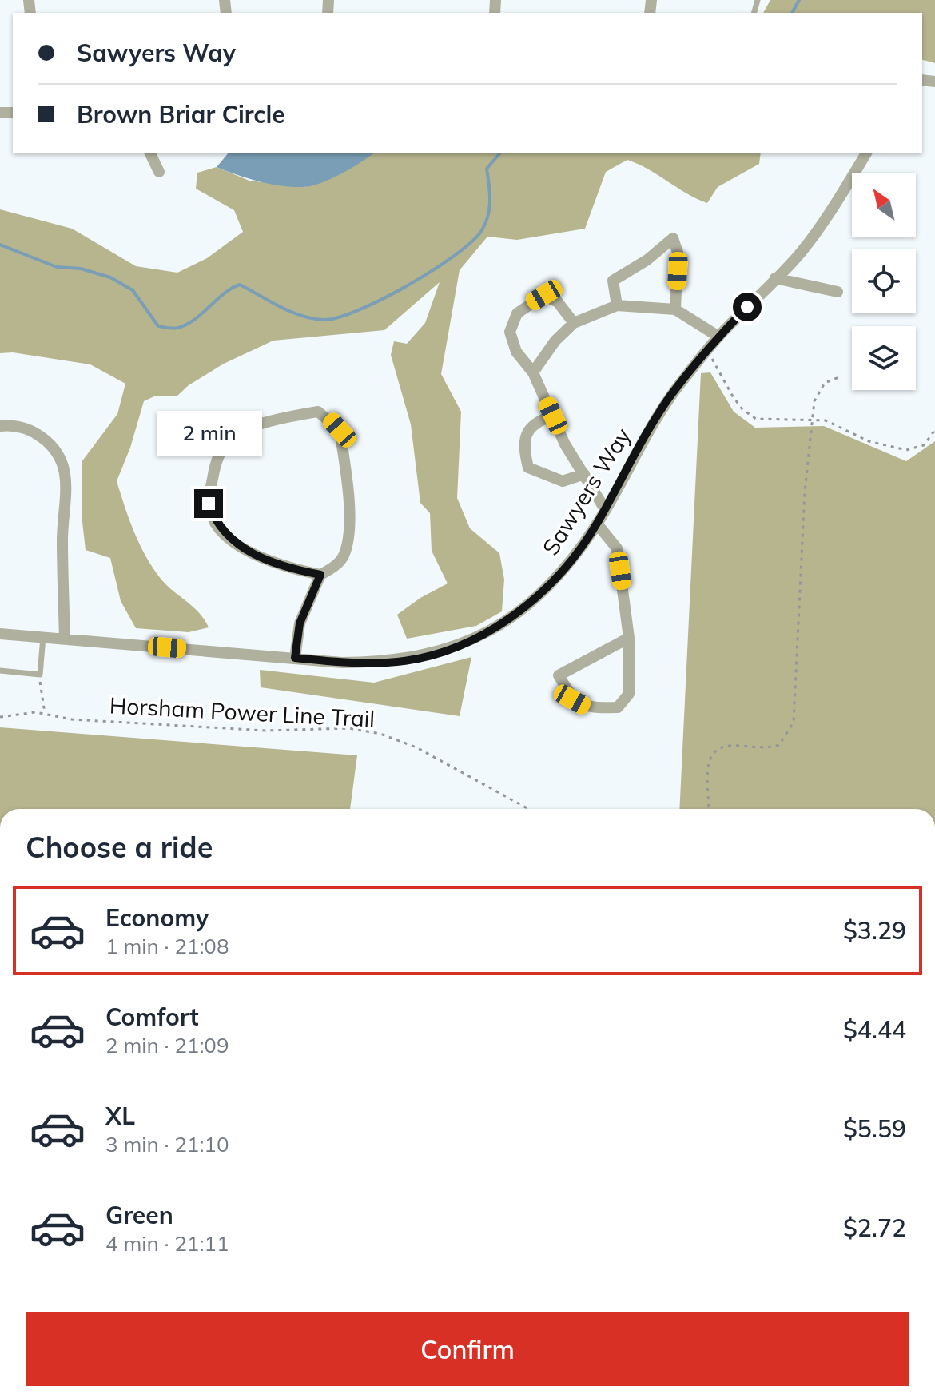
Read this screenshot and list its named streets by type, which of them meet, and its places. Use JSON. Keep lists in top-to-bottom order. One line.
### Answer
{"streets":{"street":["Sawyers Way"],"path":["Horsham Power Line Trail"]},"north":"top left","page":{"banner":["Sawyers Way","Brown Briar Circle"],"bubble":"2 min","heading":"Choose a ride","list":[{"name":"Economy","note":"1 min · 21:08","value":"$3.29"},{"name":"Comfort","note":"2 min · 21:09","value":"$4.44"},{"name":"XL","note":"3 min · 21:10","value":"$5.59"},{"name":"Green","note":"4 min · 21:11","value":"$2.72"}],"buttons":"Confirm"}}
